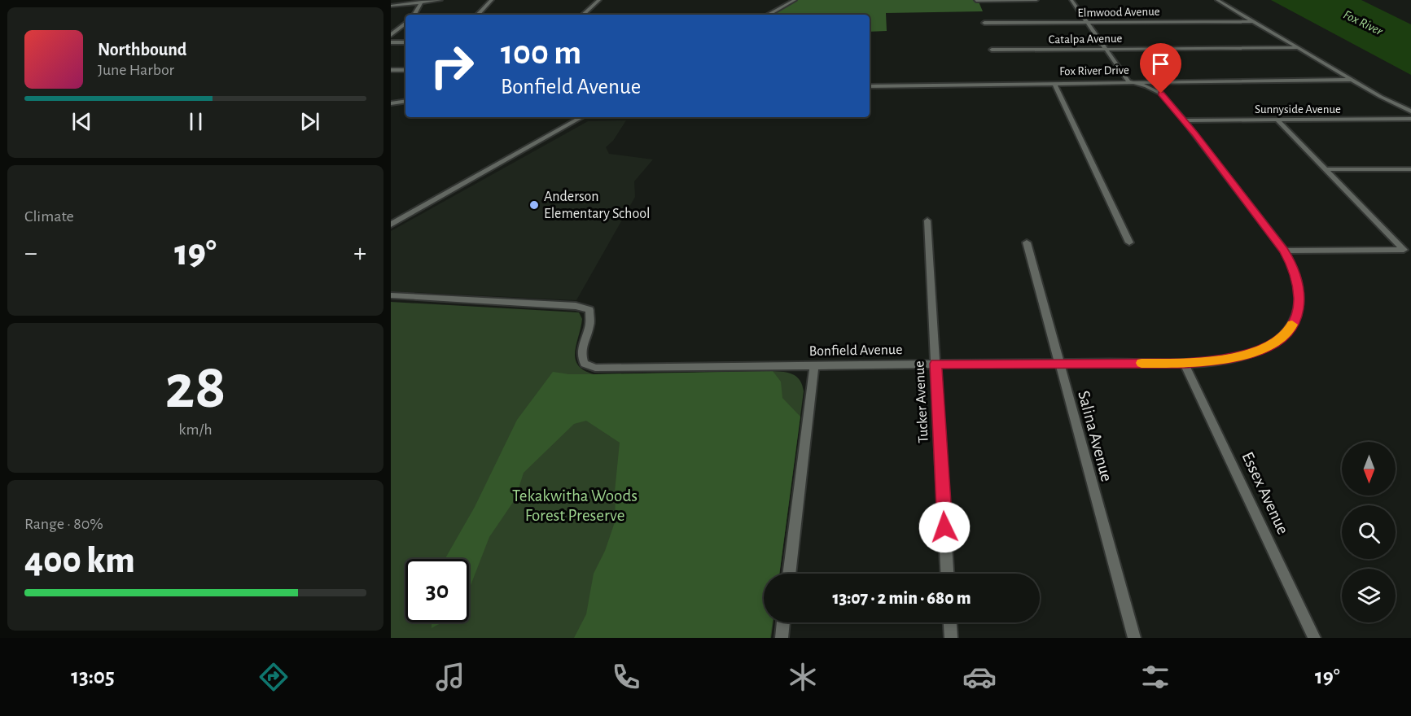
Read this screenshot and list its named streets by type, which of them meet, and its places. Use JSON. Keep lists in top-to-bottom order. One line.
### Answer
{"streets":{"street":["Elmwood Avenue","Catalpa Avenue","Fox River Drive","Sunnyside Avenue","Bonfield Avenue","Tucker Avenue","Salina Avenue","Essex Avenue"]},"crossings":[["Fox River Drive","Bonfield Avenue"],["Sunnyside Avenue","Bonfield Avenue"],["Bonfield Avenue","Tucker Avenue"],["Bonfield Avenue","Salina Avenue"],["Bonfield Avenue","Essex Avenue"]],"water":["Fox River"],"parks":["Tekakwitha Woods Forest Preserve"],"places":["Anderson Elementary School"],"north":"bottom","page":{"turn":["100 m","Bonfield Avenue"],"song":["Northbound","June Harbor"],"tile":["Climate",["28","km/h"],["Range · 80%","400 km"]],"heat":["−","19°","+"],"limit":"30","trip":"13:07 · 2 min · 680 m","tabs":["13:05","19°"]}}
